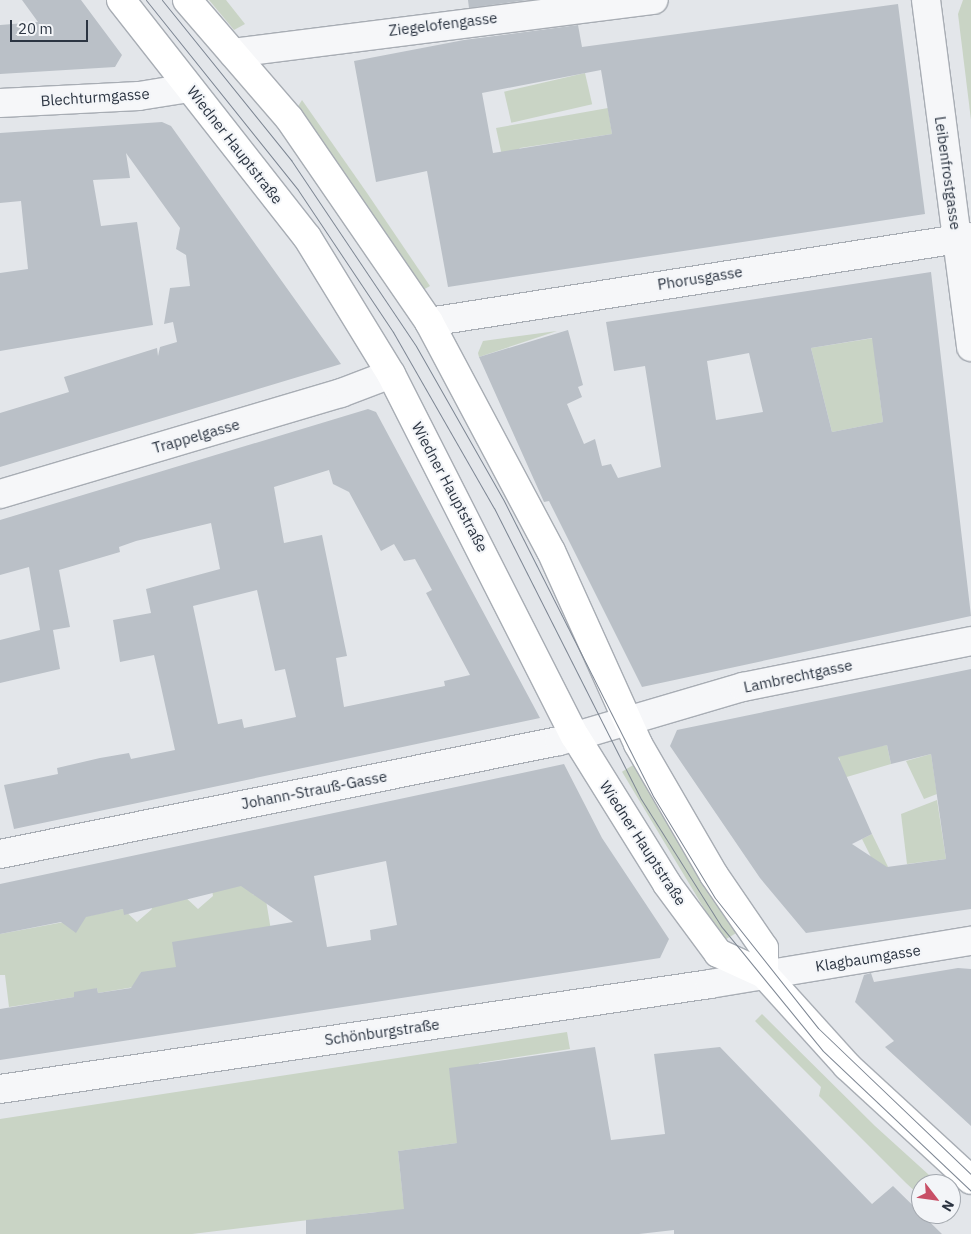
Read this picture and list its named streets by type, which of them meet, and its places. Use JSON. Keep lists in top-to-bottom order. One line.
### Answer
{"streets":{"main road":["Wiedner Hauptstraße"],"street":["Ziegelofengasse","Blechturmgasse","Leibenfrostgasse","Phorusgasse","Trappelgasse","Lambrechtgasse","Johann-Strauß-Gasse","Klagbaumgasse","Schönburgstraße"]},"crossings":[["Blechturmgasse","Wiedner Hauptstraße"],["Wiedner Hauptstraße","Trappelgasse"],["Wiedner Hauptstraße","Johann-Strauß-Gasse"],["Wiedner Hauptstraße","Klagbaumgasse"],["Wiedner Hauptstraße","Schönburgstraße"],["Leibenfrostgasse","Phorusgasse"],["Lambrechtgasse","Johann-Strauß-Gasse"],["Klagbaumgasse","Schönburgstraße"]],"scale_bar":"20 m","north":"bottom right"}
